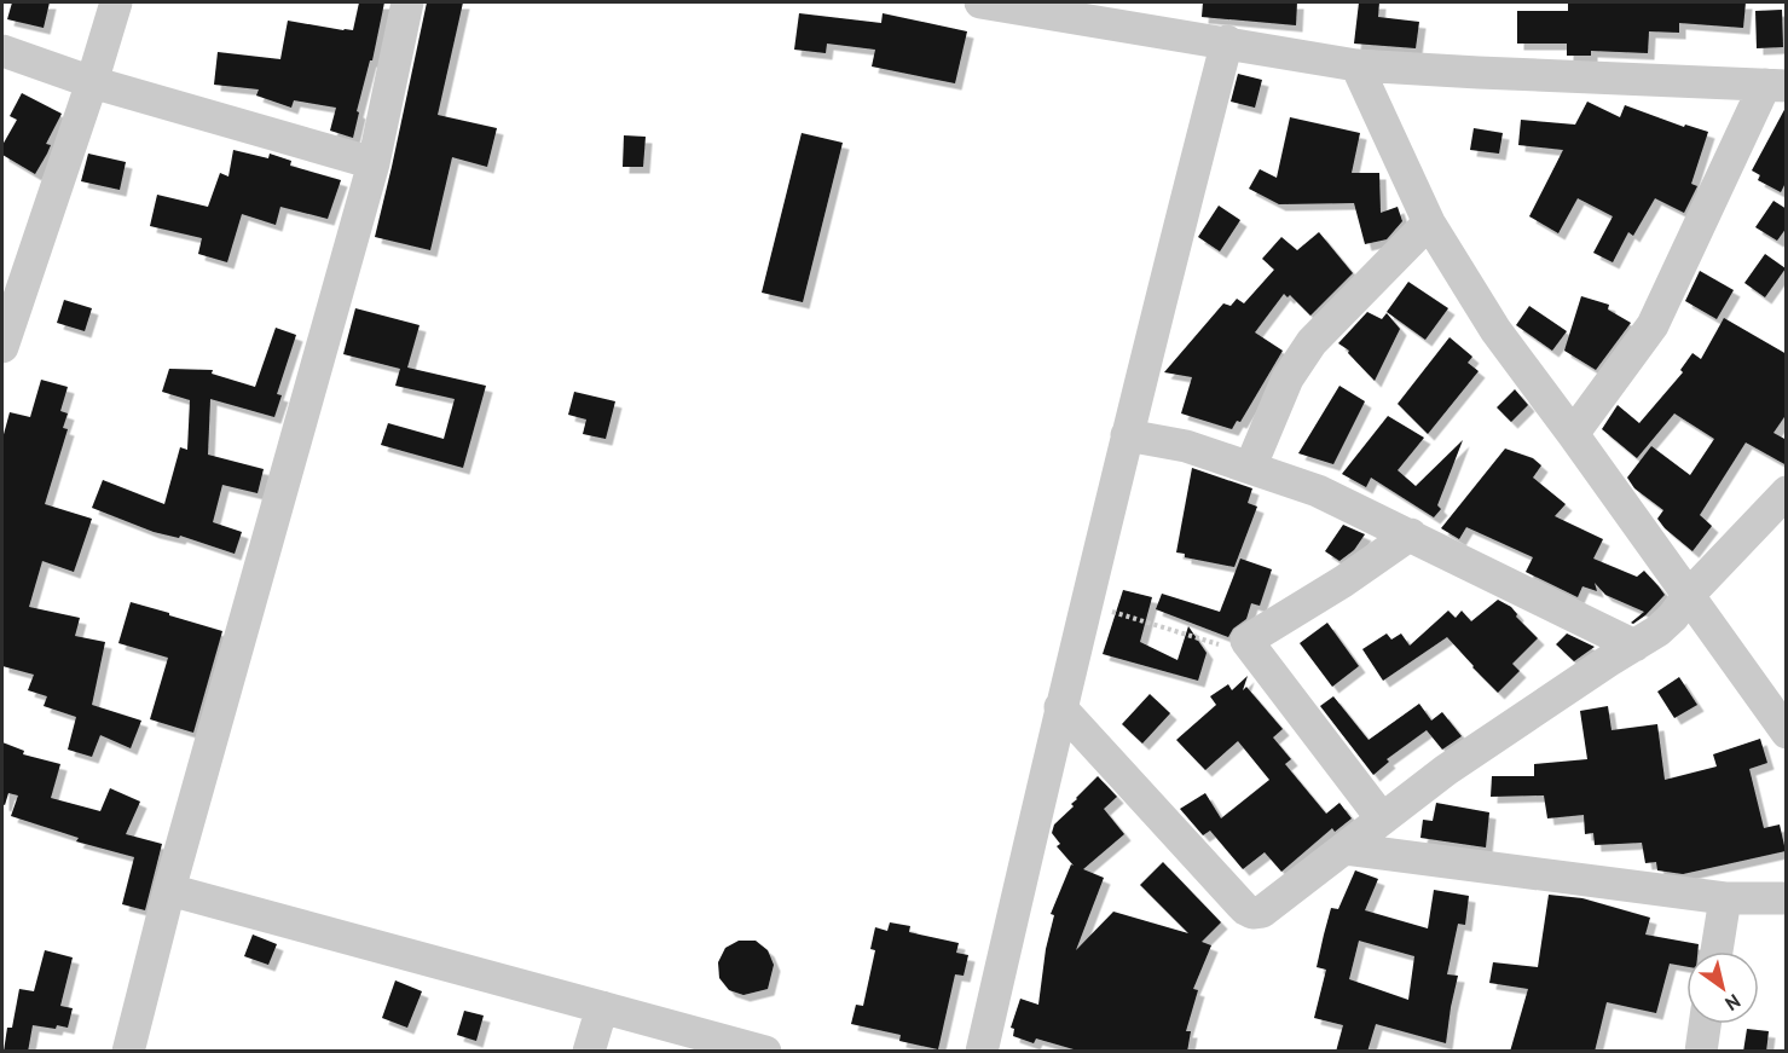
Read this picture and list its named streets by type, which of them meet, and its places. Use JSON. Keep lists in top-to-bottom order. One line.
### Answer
{"north":"bottom right"}
